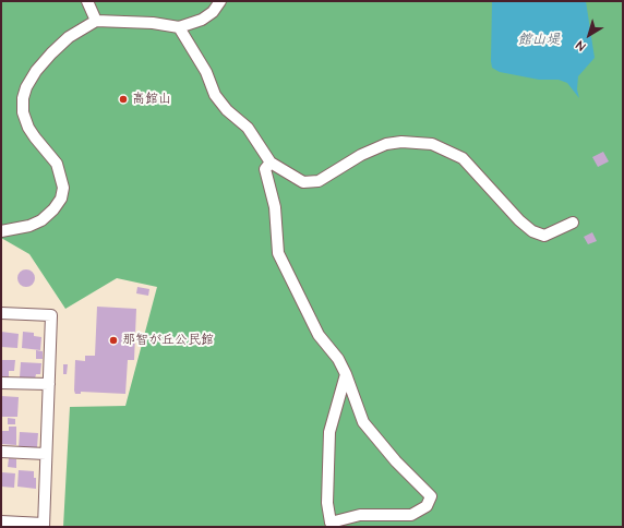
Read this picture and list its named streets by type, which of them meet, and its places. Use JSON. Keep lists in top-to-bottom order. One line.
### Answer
{"water":["館山堤"],"places":["高館山","那智が丘公民館"],"north":"bottom left"}
